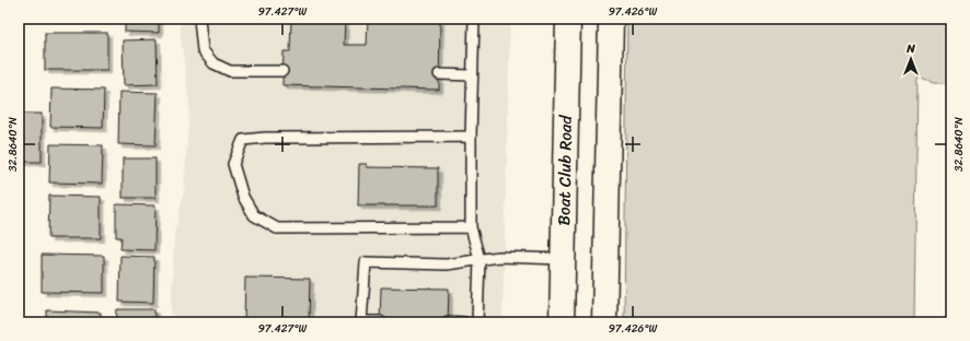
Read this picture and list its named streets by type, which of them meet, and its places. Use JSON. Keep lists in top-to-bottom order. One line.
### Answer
{"streets":{"main road":["Boat Club Road"]},"north":"top","coordinates":["97.427°W","97.426°W","32.8640°N"]}
